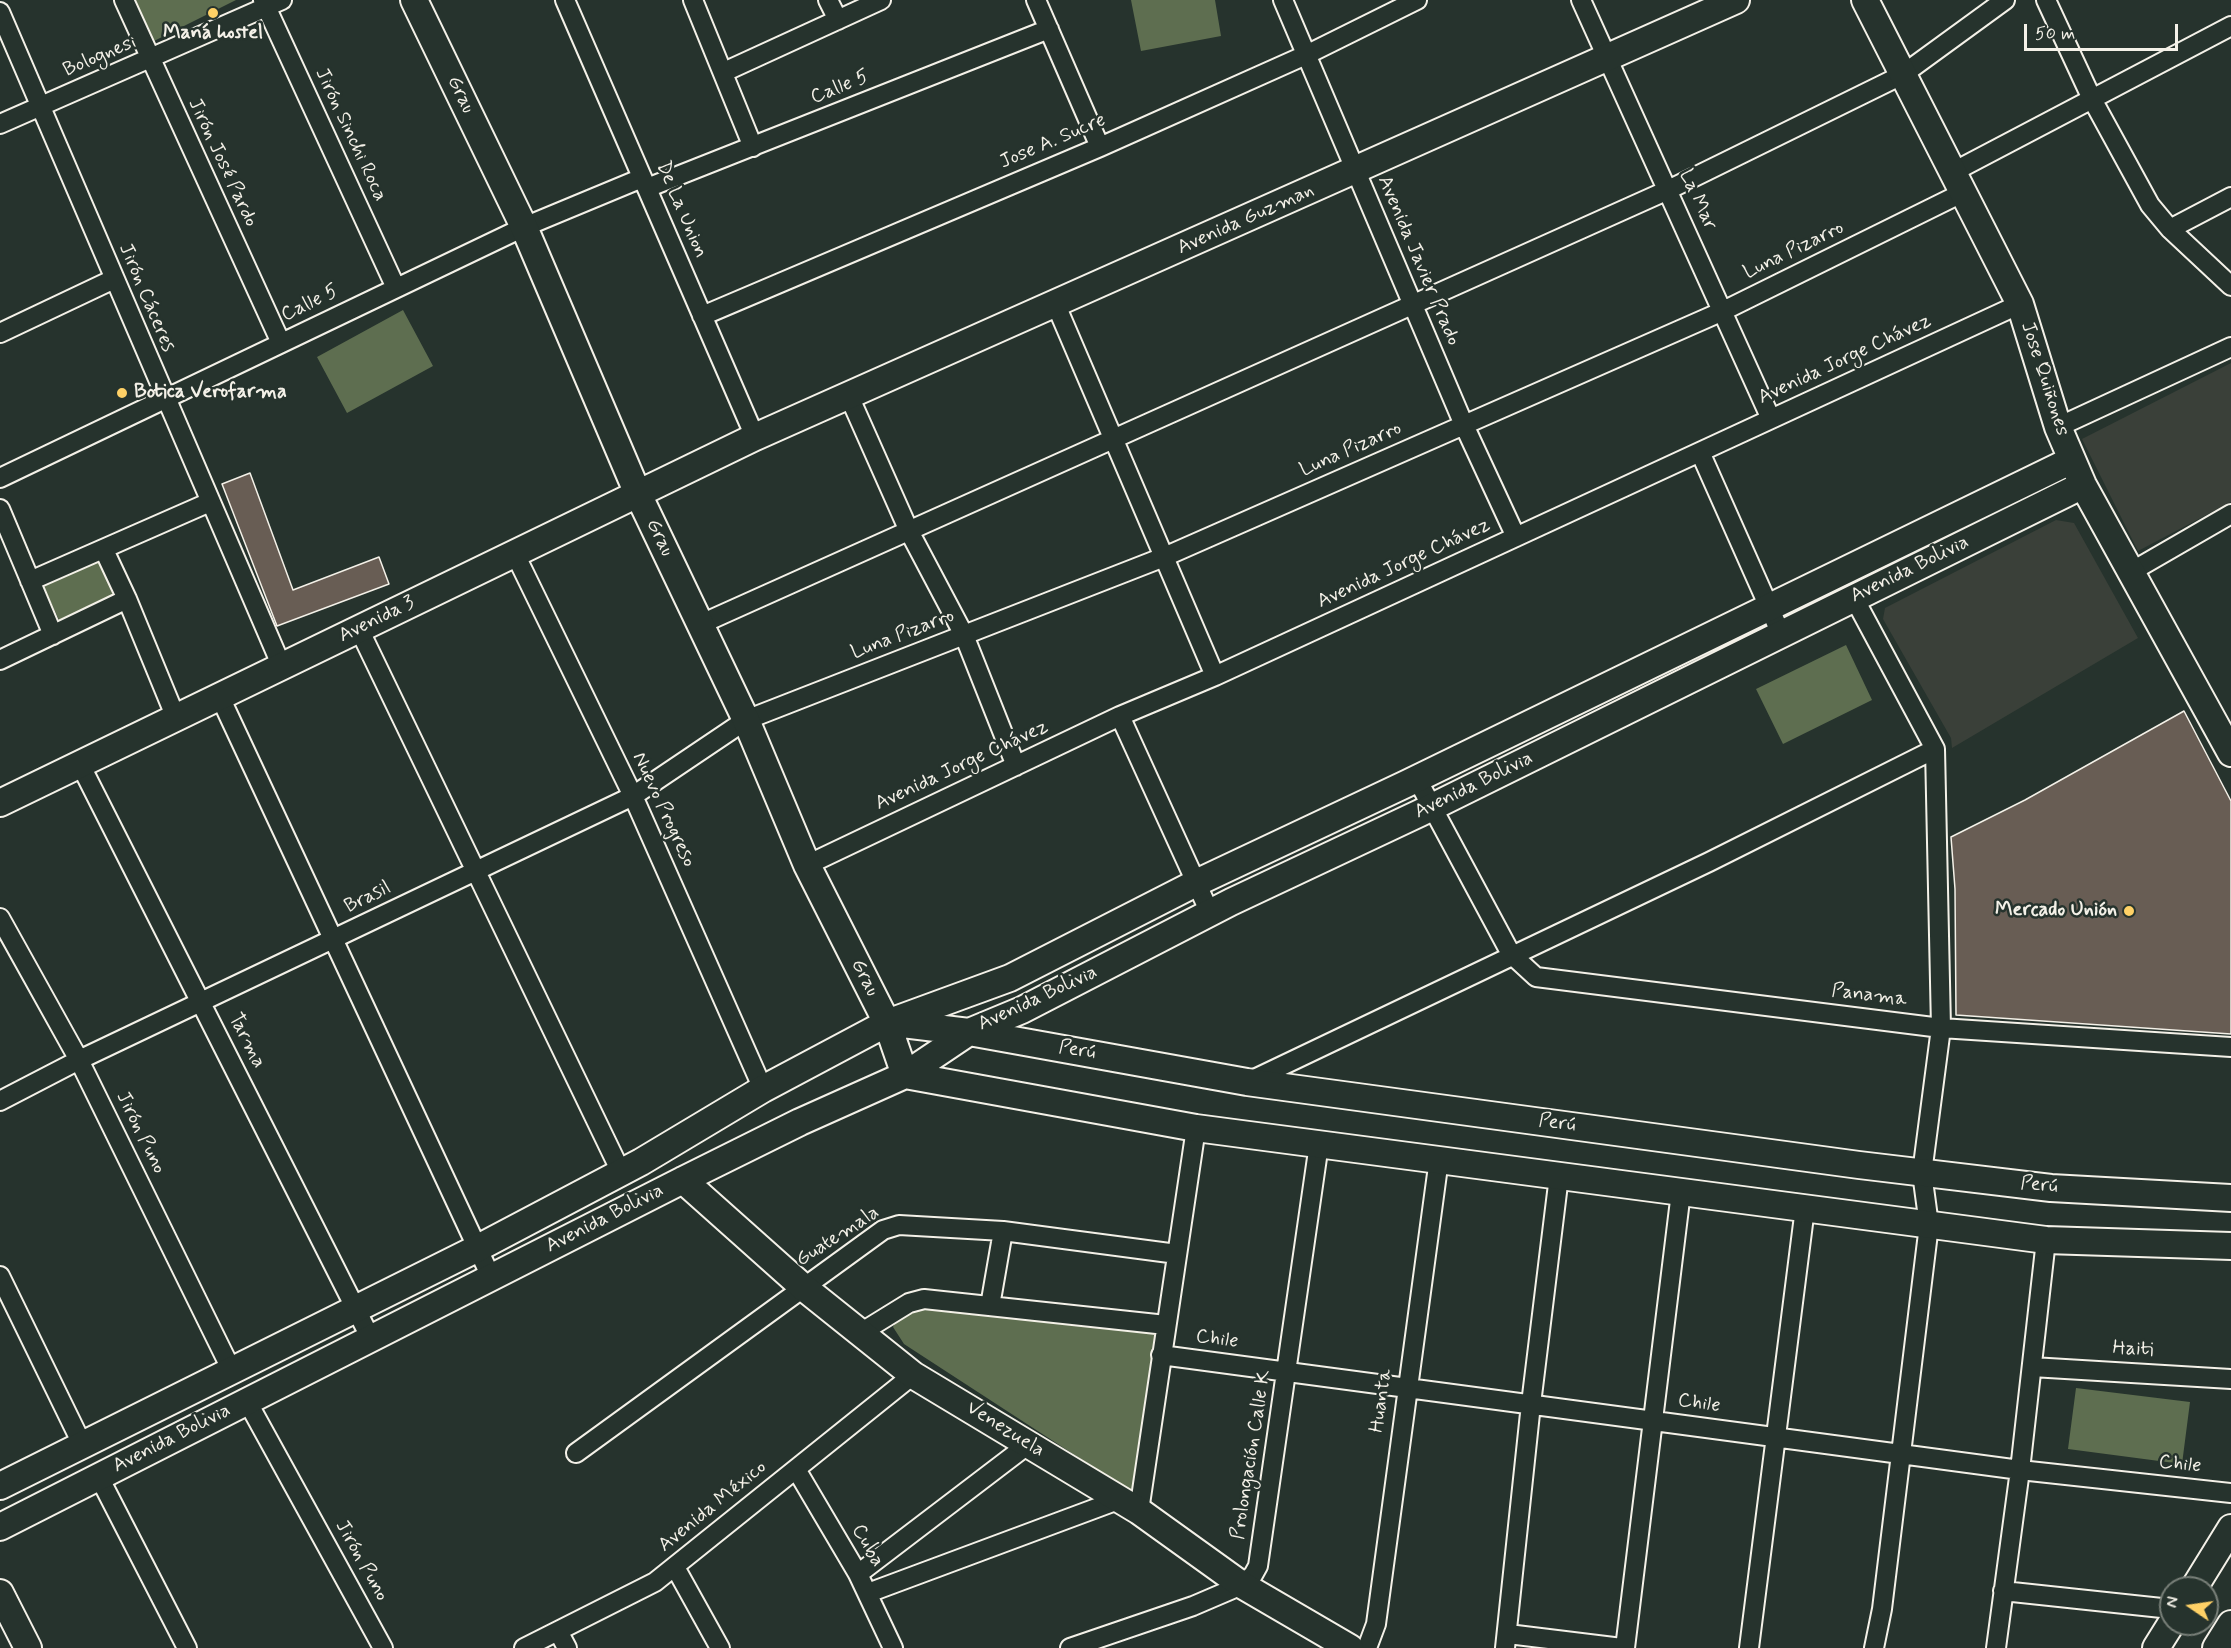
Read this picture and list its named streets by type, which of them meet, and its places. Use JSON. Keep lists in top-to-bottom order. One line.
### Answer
{"streets":{"street":["Bolognesi","Calle 5","Grau","Jirón Sinchi Roca","Jose A. Sucre","Jirón José Pardo","La Mar","De La Union","Avenida Guzman","Luna Pizarro","Avenida Javier Prado","Jirón Cáceres","Avenida Jorge Chávez","Jose Quiñones","Avenida Bolivia","Avenida 3","Nuevo Progreso","Brasil","Panama","Tarma","Perú","Jirón Puno","Guatemala","Chile","Haiti","Huanta","Venezuela","Prolongación Calle K","Avenida México","Cuba"]},"crossings":[["Bolognesi","Jirón Sinchi Roca"],["Bolognesi","Jirón José Pardo"],["Bolognesi","Jirón Cáceres"],["Calle 5","Grau"],["Calle 5","Jirón Sinchi Roca"],["Calle 5","Jirón José Pardo"],["Calle 5","De La Union"],["Calle 5","Jirón Cáceres"],["Grau","Luna Pizarro"],["Grau","Avenida Jorge Chávez"],["Grau","Avenida Bolivia"],["Grau","Avenida 3"],["Grau","Brasil"],["Grau","Perú"],["Jose A. Sucre","De La Union"],["Jose A. Sucre","Avenida Javier Prado"],["La Mar","Avenida Guzman"],["La Mar","Luna Pizarro"],["La Mar","Avenida Jorge Chávez"],["De La Union","Avenida Guzman"],["De La Union","Avenida 3"],["Avenida Guzman","Avenida Javier Prado"],["Avenida Guzman","Avenida 3"],["Luna Pizarro","Avenida Javier Prado"],["Luna Pizarro","Jose Quiñones"],["Luna Pizarro","Brasil"],["Avenida Javier Prado","Avenida Jorge Chávez"],["Jirón Cáceres","Avenida 3"],["Avenida Jorge Chávez","Jose Quiñones"],["Jose Quiñones","Avenida Bolivia"],["Avenida Bolivia","Nuevo Progreso"],["Avenida Bolivia","Panama"],["Avenida Bolivia","Tarma"],["Avenida Bolivia","Perú"],["Avenida Bolivia","Jirón Puno"],["Avenida Bolivia","Venezuela"],["Avenida 3","Nuevo Progreso"],["Avenida 3","Tarma"],["Nuevo Progreso","Brasil"],["Brasil","Tarma"],["Brasil","Jirón Puno"],["Guatemala","Venezuela"],["Chile","Huanta"],["Chile","Prolongación Calle K"],["Venezuela","Prolongación Calle K"],["Venezuela","Avenida México"],["Avenida México","Cuba"]],"places":["Maná hostel","Botica Verofarma","Mercado Unión"],"scale_bar":"50 m","north":"left"}
